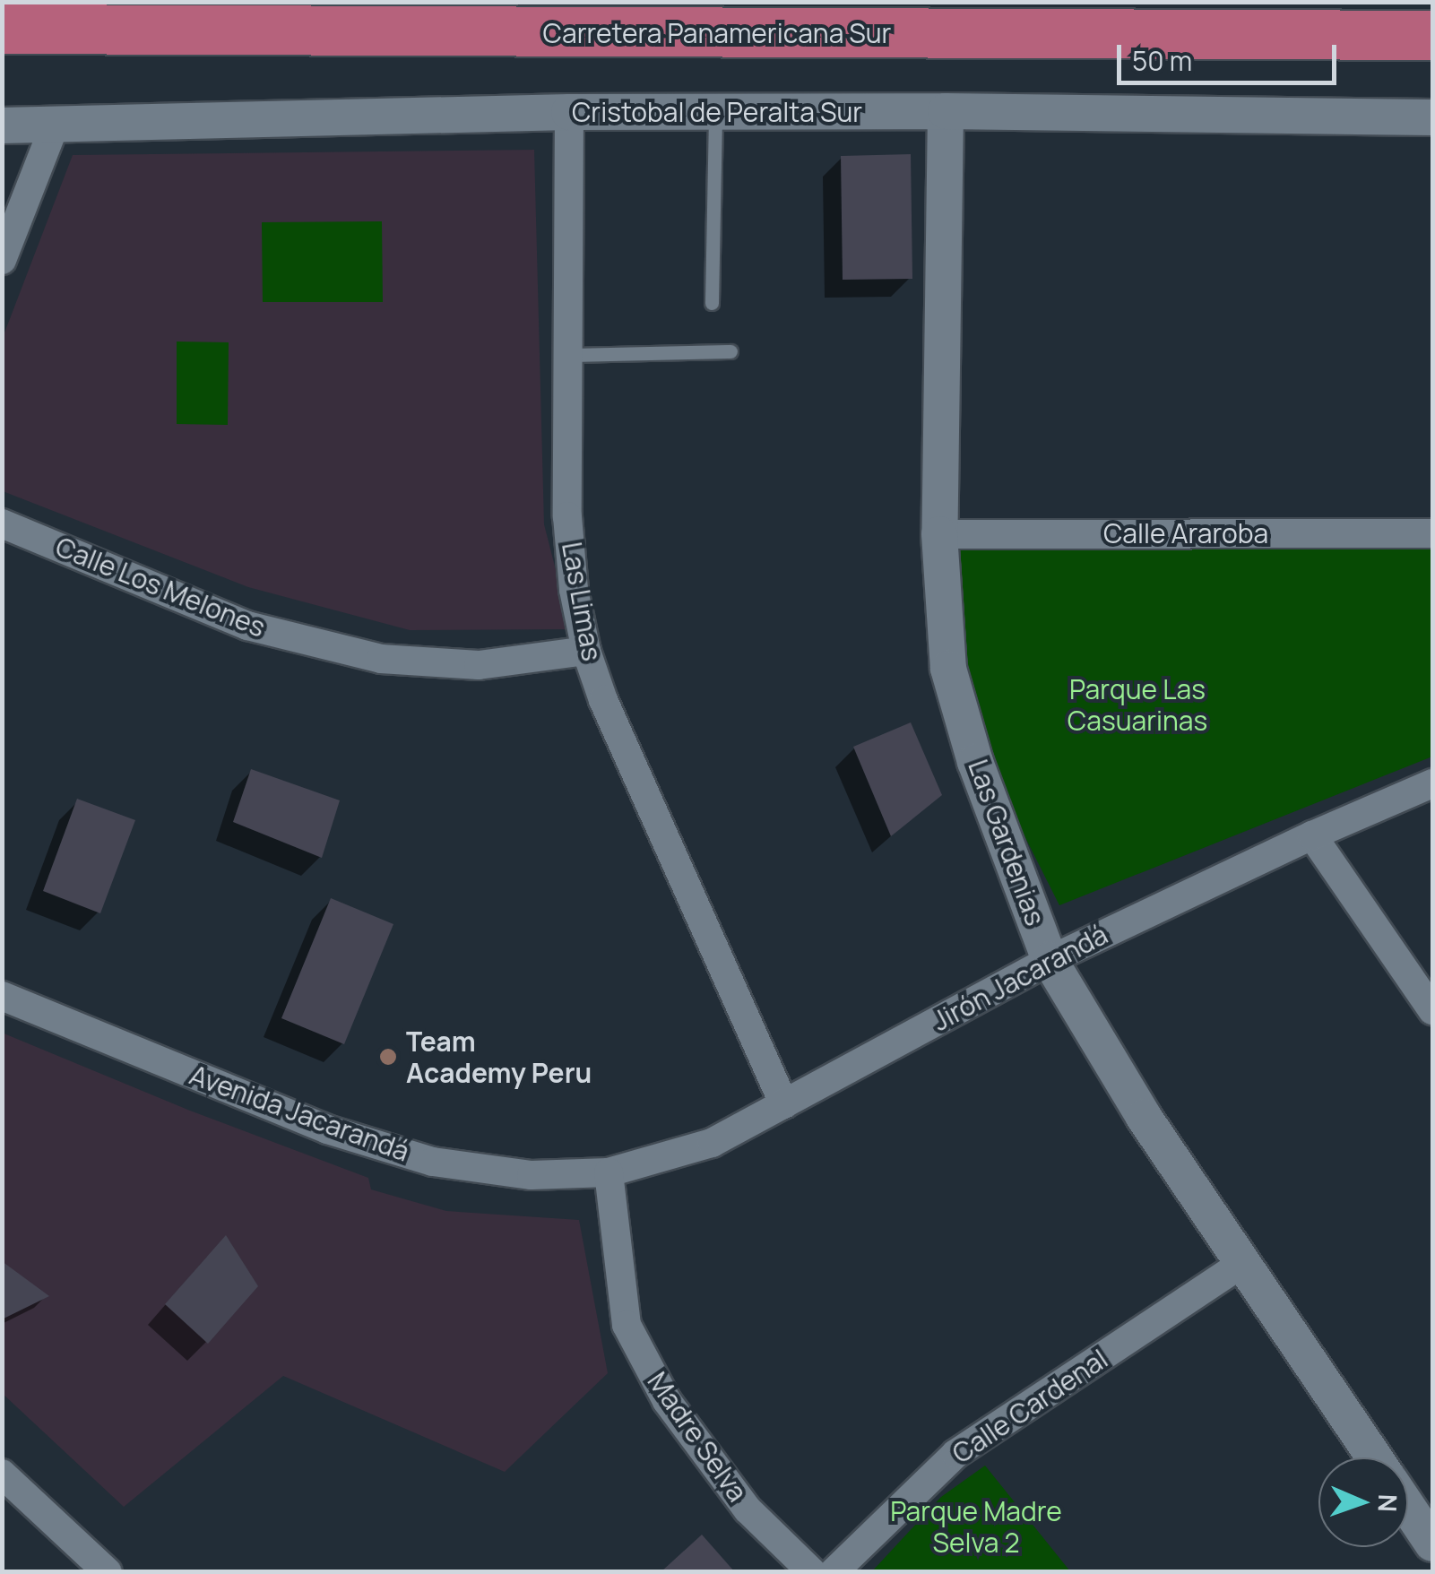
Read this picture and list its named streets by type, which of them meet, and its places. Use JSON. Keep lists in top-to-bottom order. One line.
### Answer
{"streets":{"highway":["Carretera Panamericana Sur"],"street":["Cristobal de Peralta Sur","Calle Araroba","Calle Los Melones","Las Limas","Las Gardenias","Jirón Jacarandá","Avenida Jacarandá","Calle Cardenal","Madre Selva"]},"crossings":[["Cristobal de Peralta Sur","Las Limas"],["Cristobal de Peralta Sur","Las Gardenias"],["Calle Araroba","Las Gardenias"],["Calle Los Melones","Las Limas"],["Las Limas","Jirón Jacarandá"],["Las Gardenias","Jirón Jacarandá"],["Las Gardenias","Calle Cardenal"],["Jirón Jacarandá","Avenida Jacarandá"],["Jirón Jacarandá","Madre Selva"],["Avenida Jacarandá","Madre Selva"]],"parks":["Parque Las Casuarinas","Parque Madre Selva 2"],"places":["Team Academy Peru"],"scale_bar":"50 m","north":"right"}
